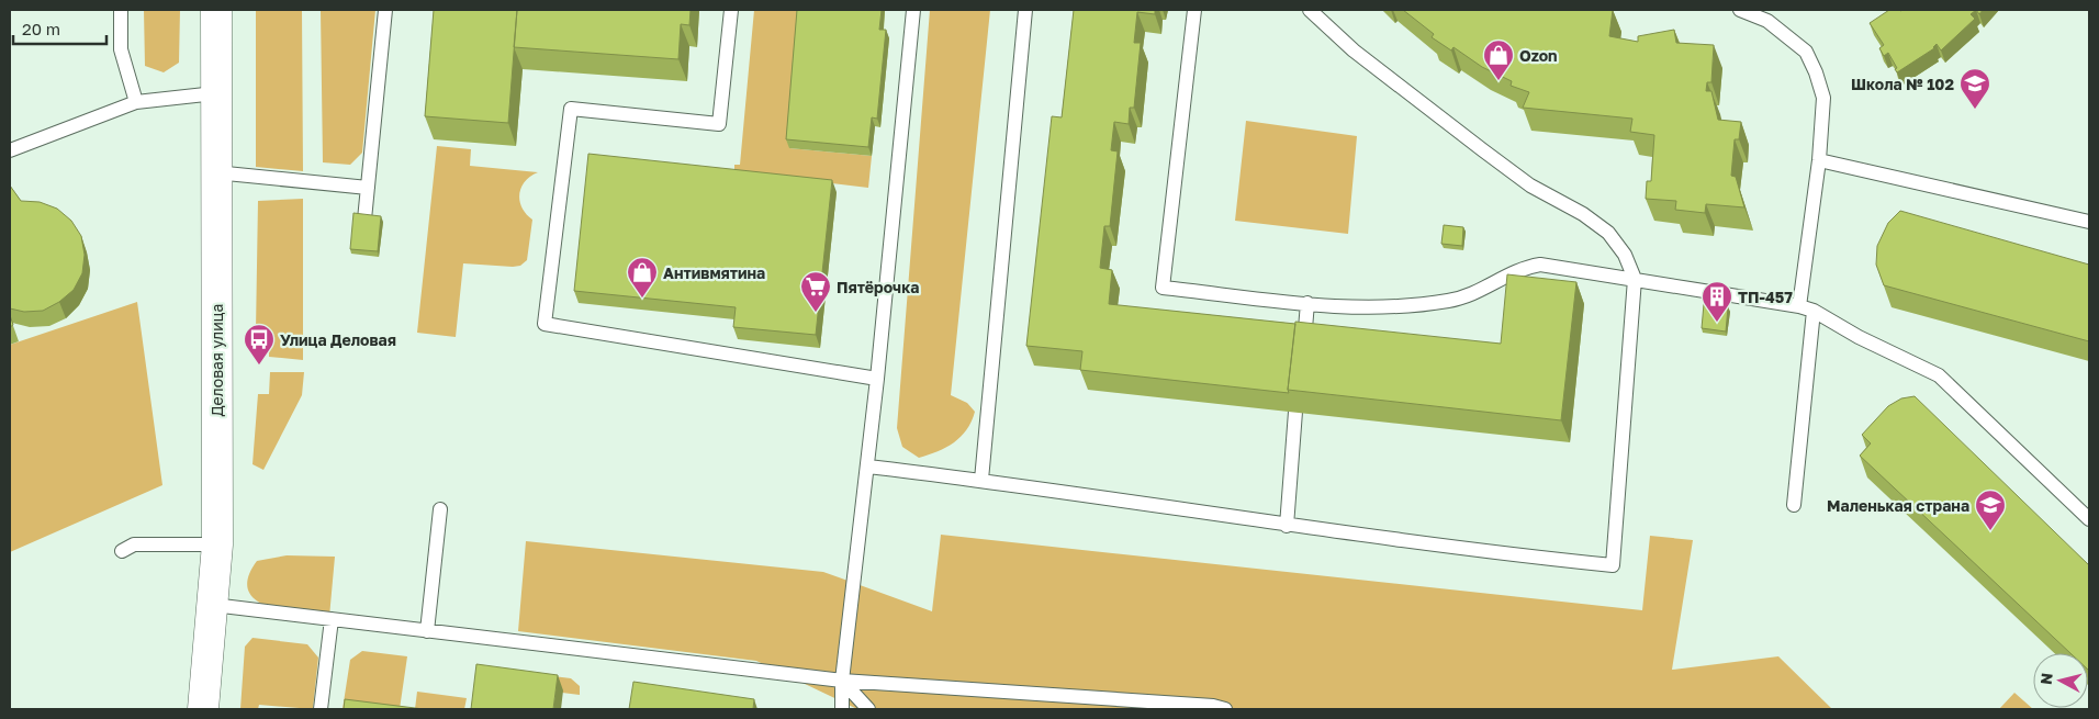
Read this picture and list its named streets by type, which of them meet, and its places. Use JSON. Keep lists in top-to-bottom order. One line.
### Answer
{"streets":{"street":["Деловая улица"]},"places":{"shop":["Ozon","Антивмятина"],"school or university":["Школа № 102","Маленькая страна"],"supermarket":["Пятёрочка"],"building":["ТП-457"],"bus stop":["Улица Деловая"]},"scale_bar":"20 m","north":"left"}
